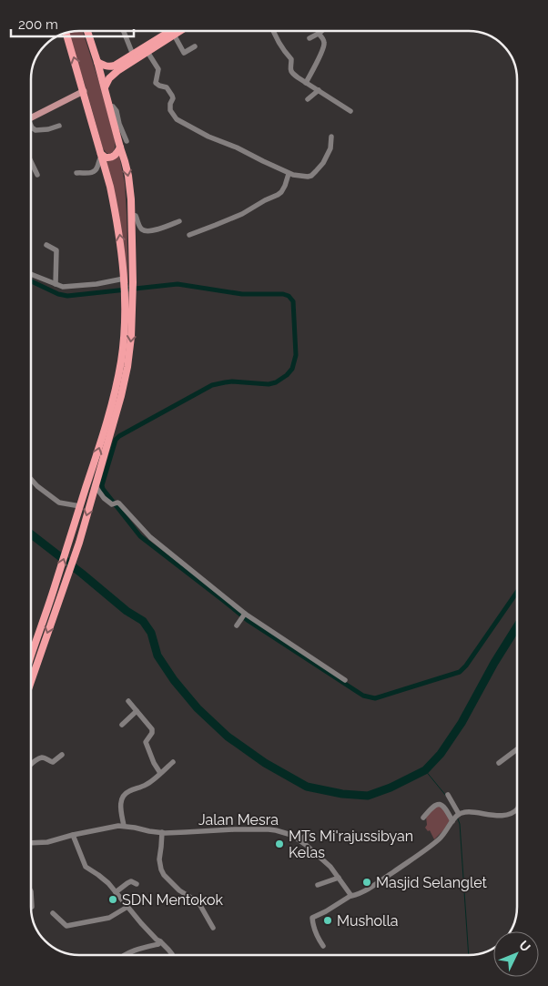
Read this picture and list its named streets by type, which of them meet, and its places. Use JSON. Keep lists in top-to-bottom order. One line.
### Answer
{"streets":{"street":["Jalan Mesra"]},"places":["MTs Mi'rajussibyan Kelas","Masjid Selanglet","SDN Mentokok","Musholla"],"scale_bar":"200 m","north":"top right"}
